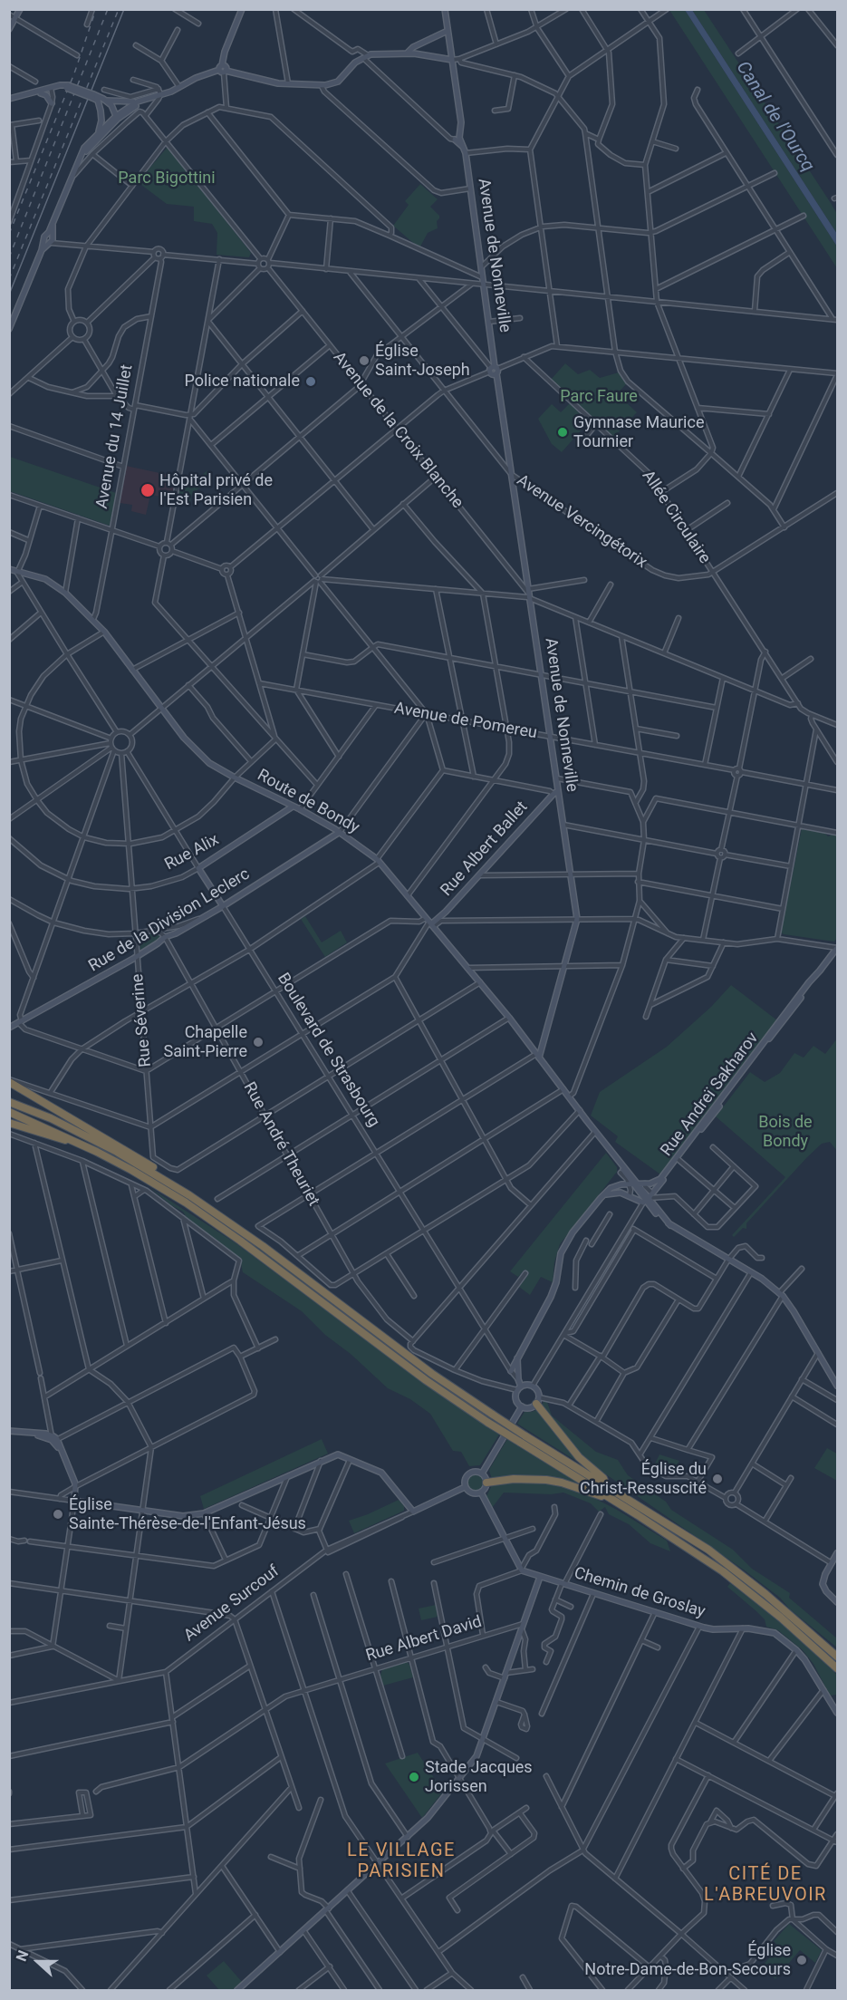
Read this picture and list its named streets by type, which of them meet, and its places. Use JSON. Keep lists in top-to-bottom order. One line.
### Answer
{"streets":{"street":["Avenue de Nonneville","Avenue de la Croix Blanche","Avenue du 14 Juillet","Allée Circulaire","Avenue Vercingétorix","Avenue de Pomereu","Route de Bondy","Rue Albert Ballet","Rue Alix","Rue de la Division Leclerc","Rue Séverine","Boulevard de Strasbourg","Rue Andreï Sakharov","Rue André Theuriet","Chemin de Groslay","Avenue Surcouf","Rue Albert David"]},"crossings":[["Avenue de Nonneville","Avenue de la Croix Blanche"],["Avenue de Nonneville","Avenue Vercingétorix"],["Avenue de Nonneville","Avenue de Pomereu"],["Avenue de Nonneville","Route de Bondy"],["Avenue de Nonneville","Rue Albert Ballet"],["Avenue du 14 Juillet","Route de Bondy"],["Allée Circulaire","Avenue Vercingétorix"],["Route de Bondy","Rue Albert Ballet"],["Route de Bondy","Rue Alix"],["Route de Bondy","Rue de la Division Leclerc"],["Rue Alix","Rue Séverine"],["Rue Alix","Boulevard de Strasbourg"],["Rue de la Division Leclerc","Rue Séverine"],["Rue de la Division Leclerc","Boulevard de Strasbourg"],["Rue de la Division Leclerc","Rue André Theuriet"],["Rue Séverine","Boulevard de Strasbourg"],["Rue Séverine","Rue André Theuriet"]],"districts":["LE VILLAGE PARISIEN","CITÉ DE L'ABREUVOIR"],"water":["Canal de l'Ourcq"],"parks":["Parc Bigottini","Parc Faure","Bois de Bondy"],"places":["Église Saint-Joseph","Police nationale","Gymnase Maurice Tournier","Hôpital privé de l'Est Parisien","Chapelle Saint-Pierre","Église du Christ-Ressuscité","Église Sainte-Thérèse-de-l'Enfant-Jésus","Stade Jacques Jorissen","Église Notre-Dame-de-Bon-Secours"],"north":"left"}
